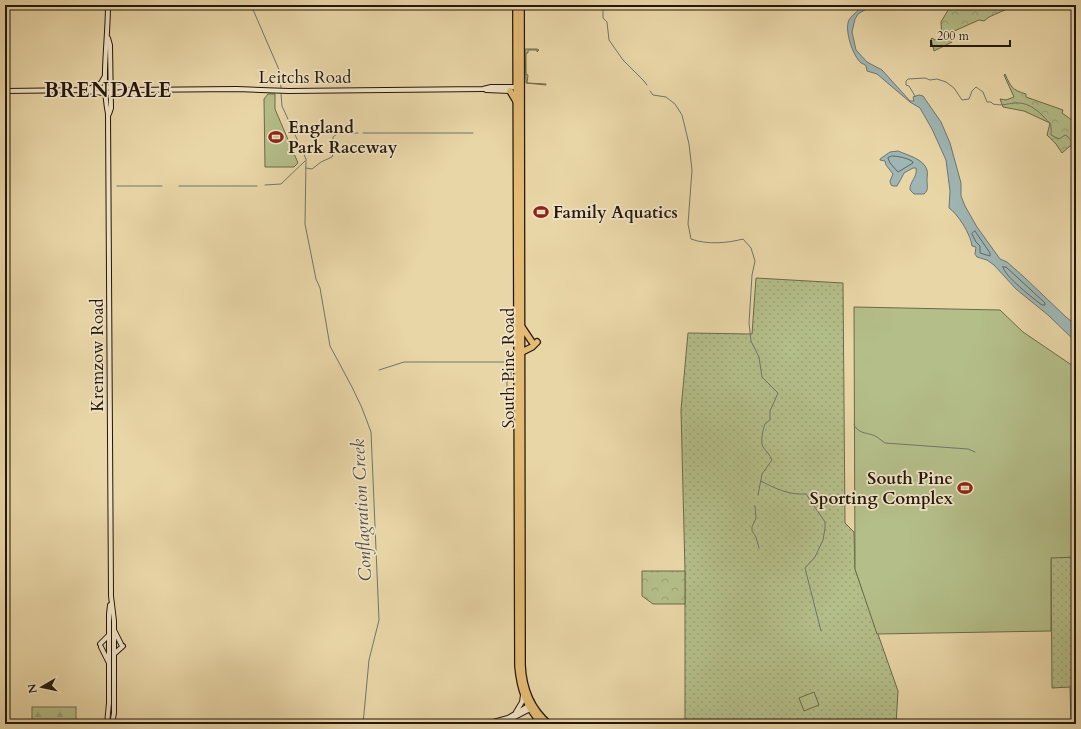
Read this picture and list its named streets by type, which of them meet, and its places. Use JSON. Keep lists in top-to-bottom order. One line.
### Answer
{"streets":{"highway":["South Pine Road"],"street":["Leitchs Road","Kremzow Road"]},"crossings":[["Leitchs Road","Kremzow Road"],["Leitchs Road","South Pine Road"]],"districts":["BRENDALE"],"water":["Conflagration Creek"],"places":{"sports":["England Park Raceway","Family Aquatics","South Pine Sporting Complex"]},"scale_bar":"200 m","north":"left"}
